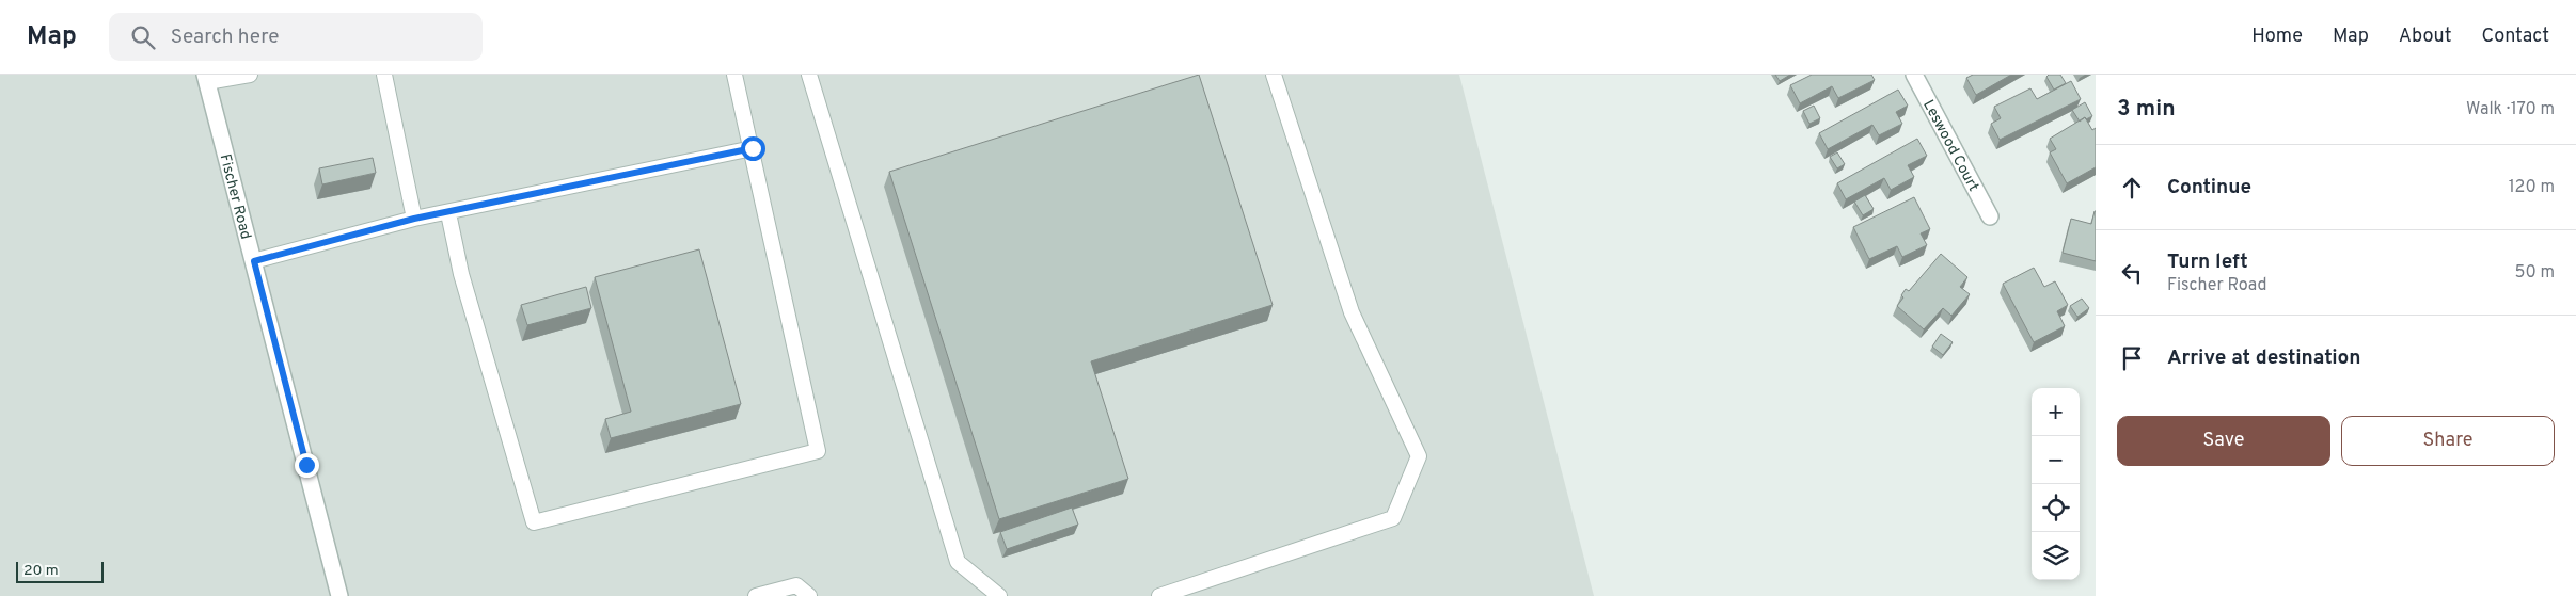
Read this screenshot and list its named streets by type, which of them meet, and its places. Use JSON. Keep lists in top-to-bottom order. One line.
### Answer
{"streets":{"street":["Leswood Court","Fischer Road"]},"scale_bar":"20 m","page":{"header":"Map","search":"Search here","nav":["Home","Map","About","Contact"],"heading":["3 min","Walk · 170 m"],"list":[["Continue","120 m"],["Turn left","Fischer Road","50 m"],"Arrive at destination"],"map_buttons":["+","−"],"buttons":["Save","Share"],"scale":"20 m"}}
